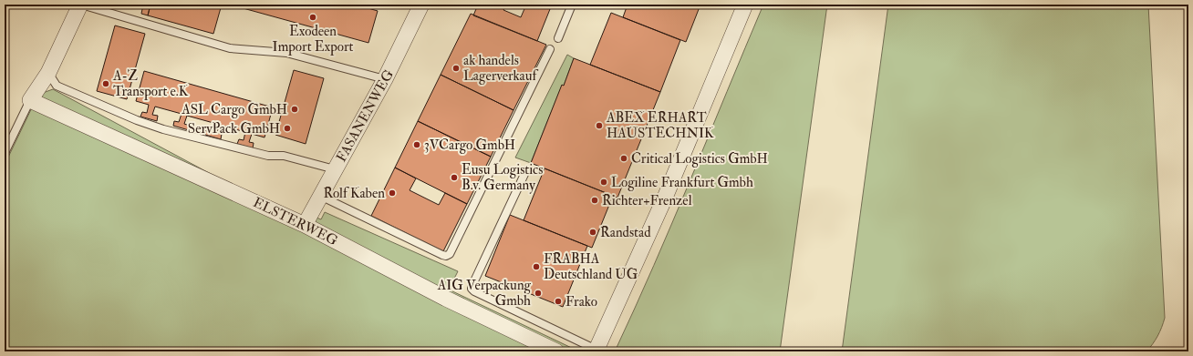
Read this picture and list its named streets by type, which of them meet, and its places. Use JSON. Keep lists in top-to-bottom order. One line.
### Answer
{"streets":{"street":["FASANENWEG","ELSTERWEG"]},"crossings":[["FASANENWEG","ELSTERWEG"]],"places":["Exodeen Import Export","ak handels Lagerverkauf","A-Z Transport e.K","ASL Cargo GmbH","ABEX ERHART HAUSTECHNIK","ServPack GmbH","3VCargo GmbH","Critical Logistics GmbH","Eusu Logistics B.v. Germany","Logiline Frankfurt Gmbh","Rolf Kaben","Richter+Frenzel","Randstad","FRABHA Deutschland UG","AIG Verpackung Gmbh","Frako"]}
